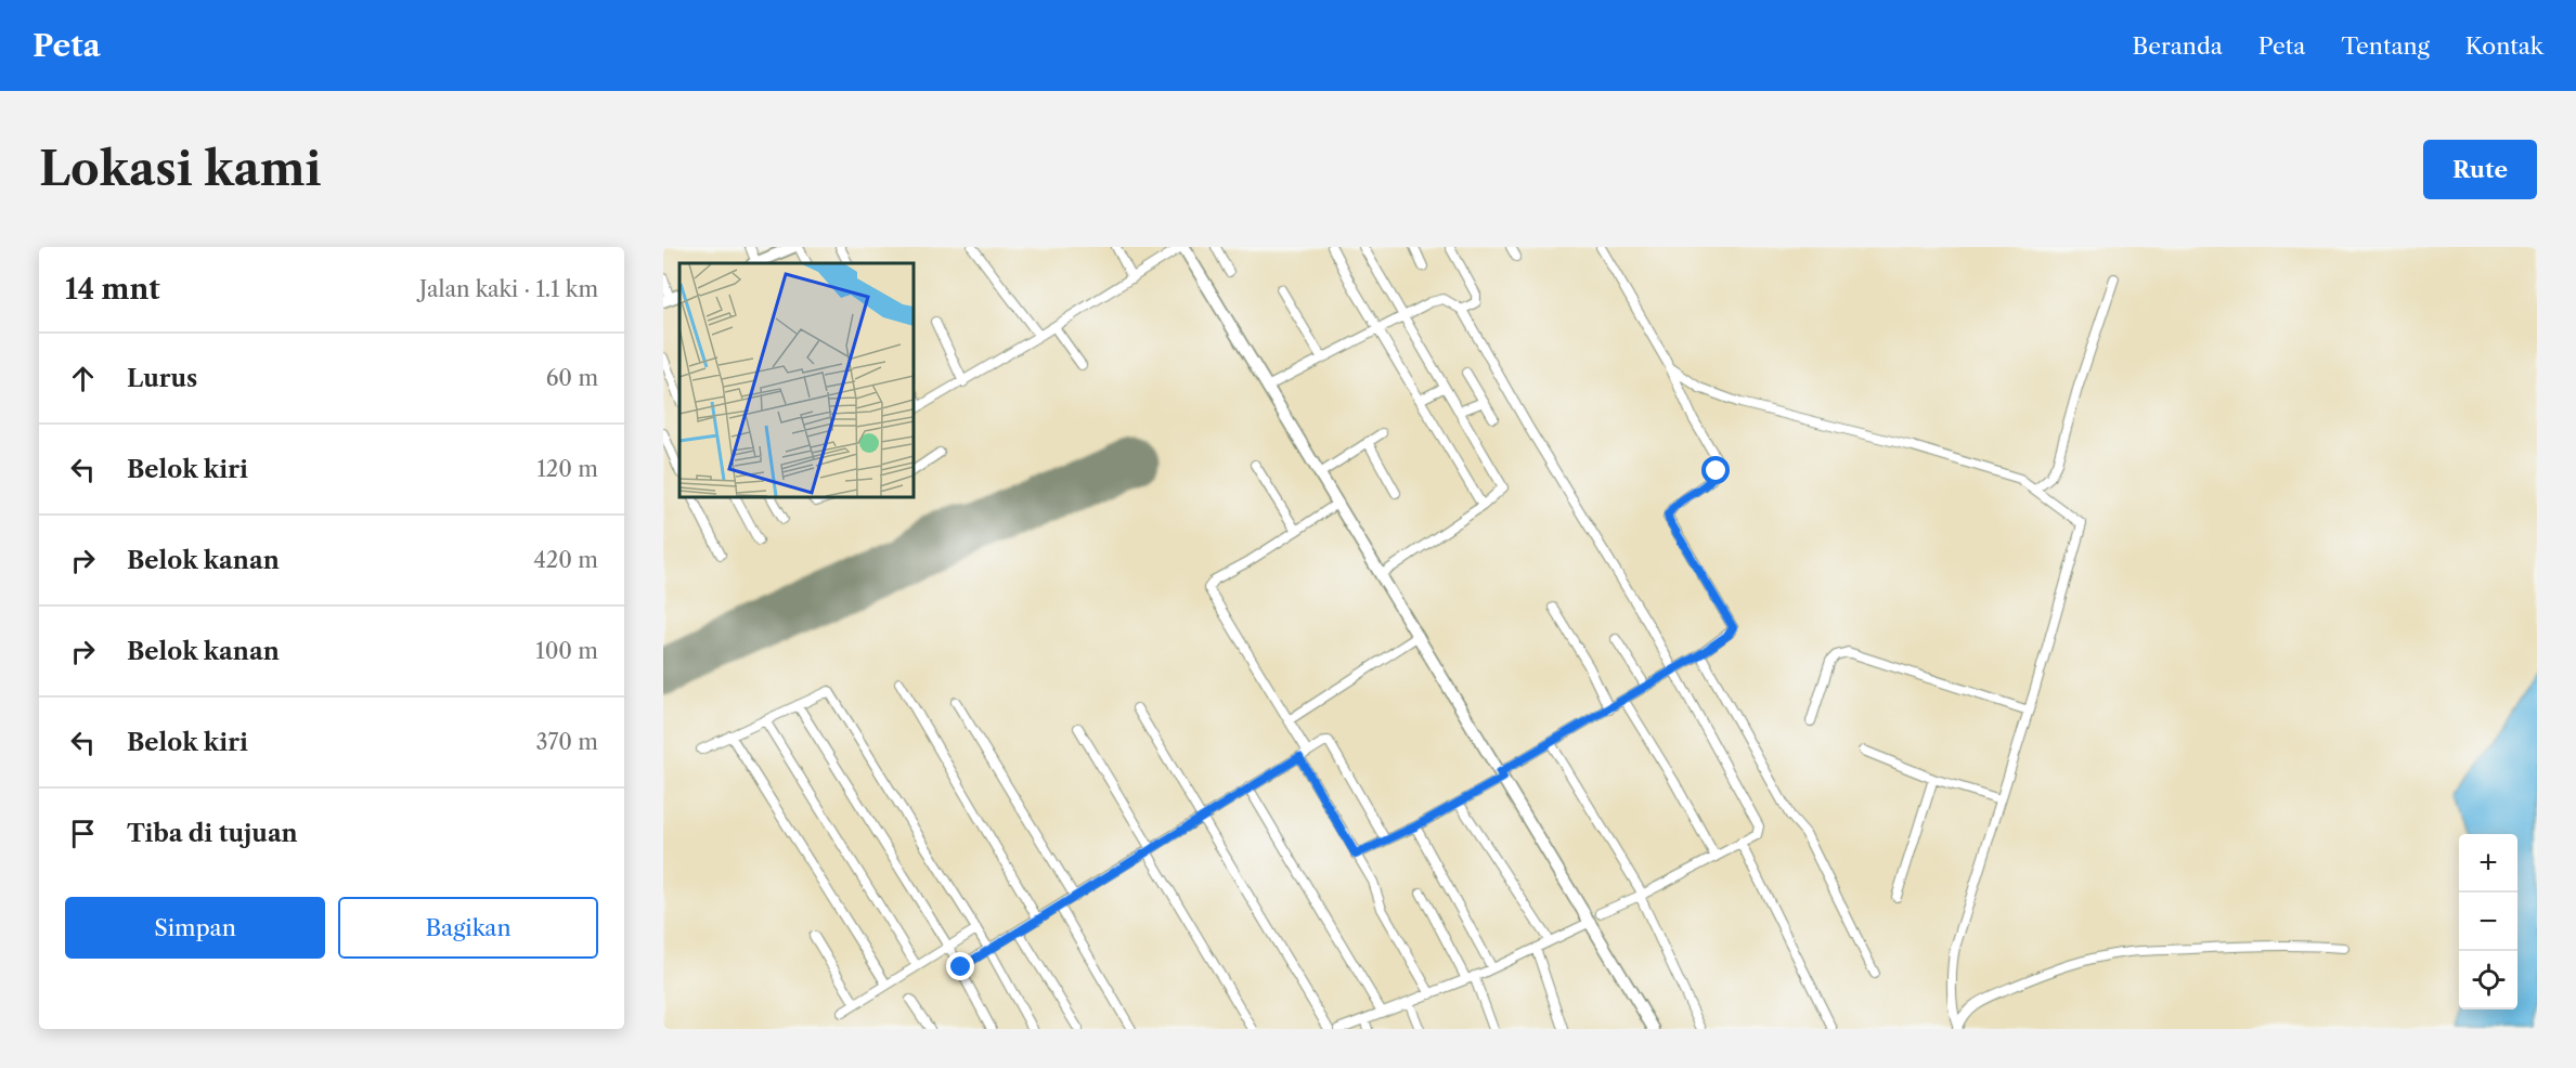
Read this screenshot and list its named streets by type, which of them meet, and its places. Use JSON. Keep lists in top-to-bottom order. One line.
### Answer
{"page":{"header":"Peta","nav":["Beranda","Peta","Tentang","Kontak"],"buttons":["Rute",["Simpan","Bagikan"]],"title":"Lokasi kami","heading":["14 mnt","Jalan kaki · 1.1 km"],"list":[["Lurus","60 m"],["Belok kiri","120 m"],["Belok kanan","420 m"],["Belok kanan","100 m"],["Belok kiri","370 m"],"Tiba di tujuan"],"map_buttons":["+","−"]}}
